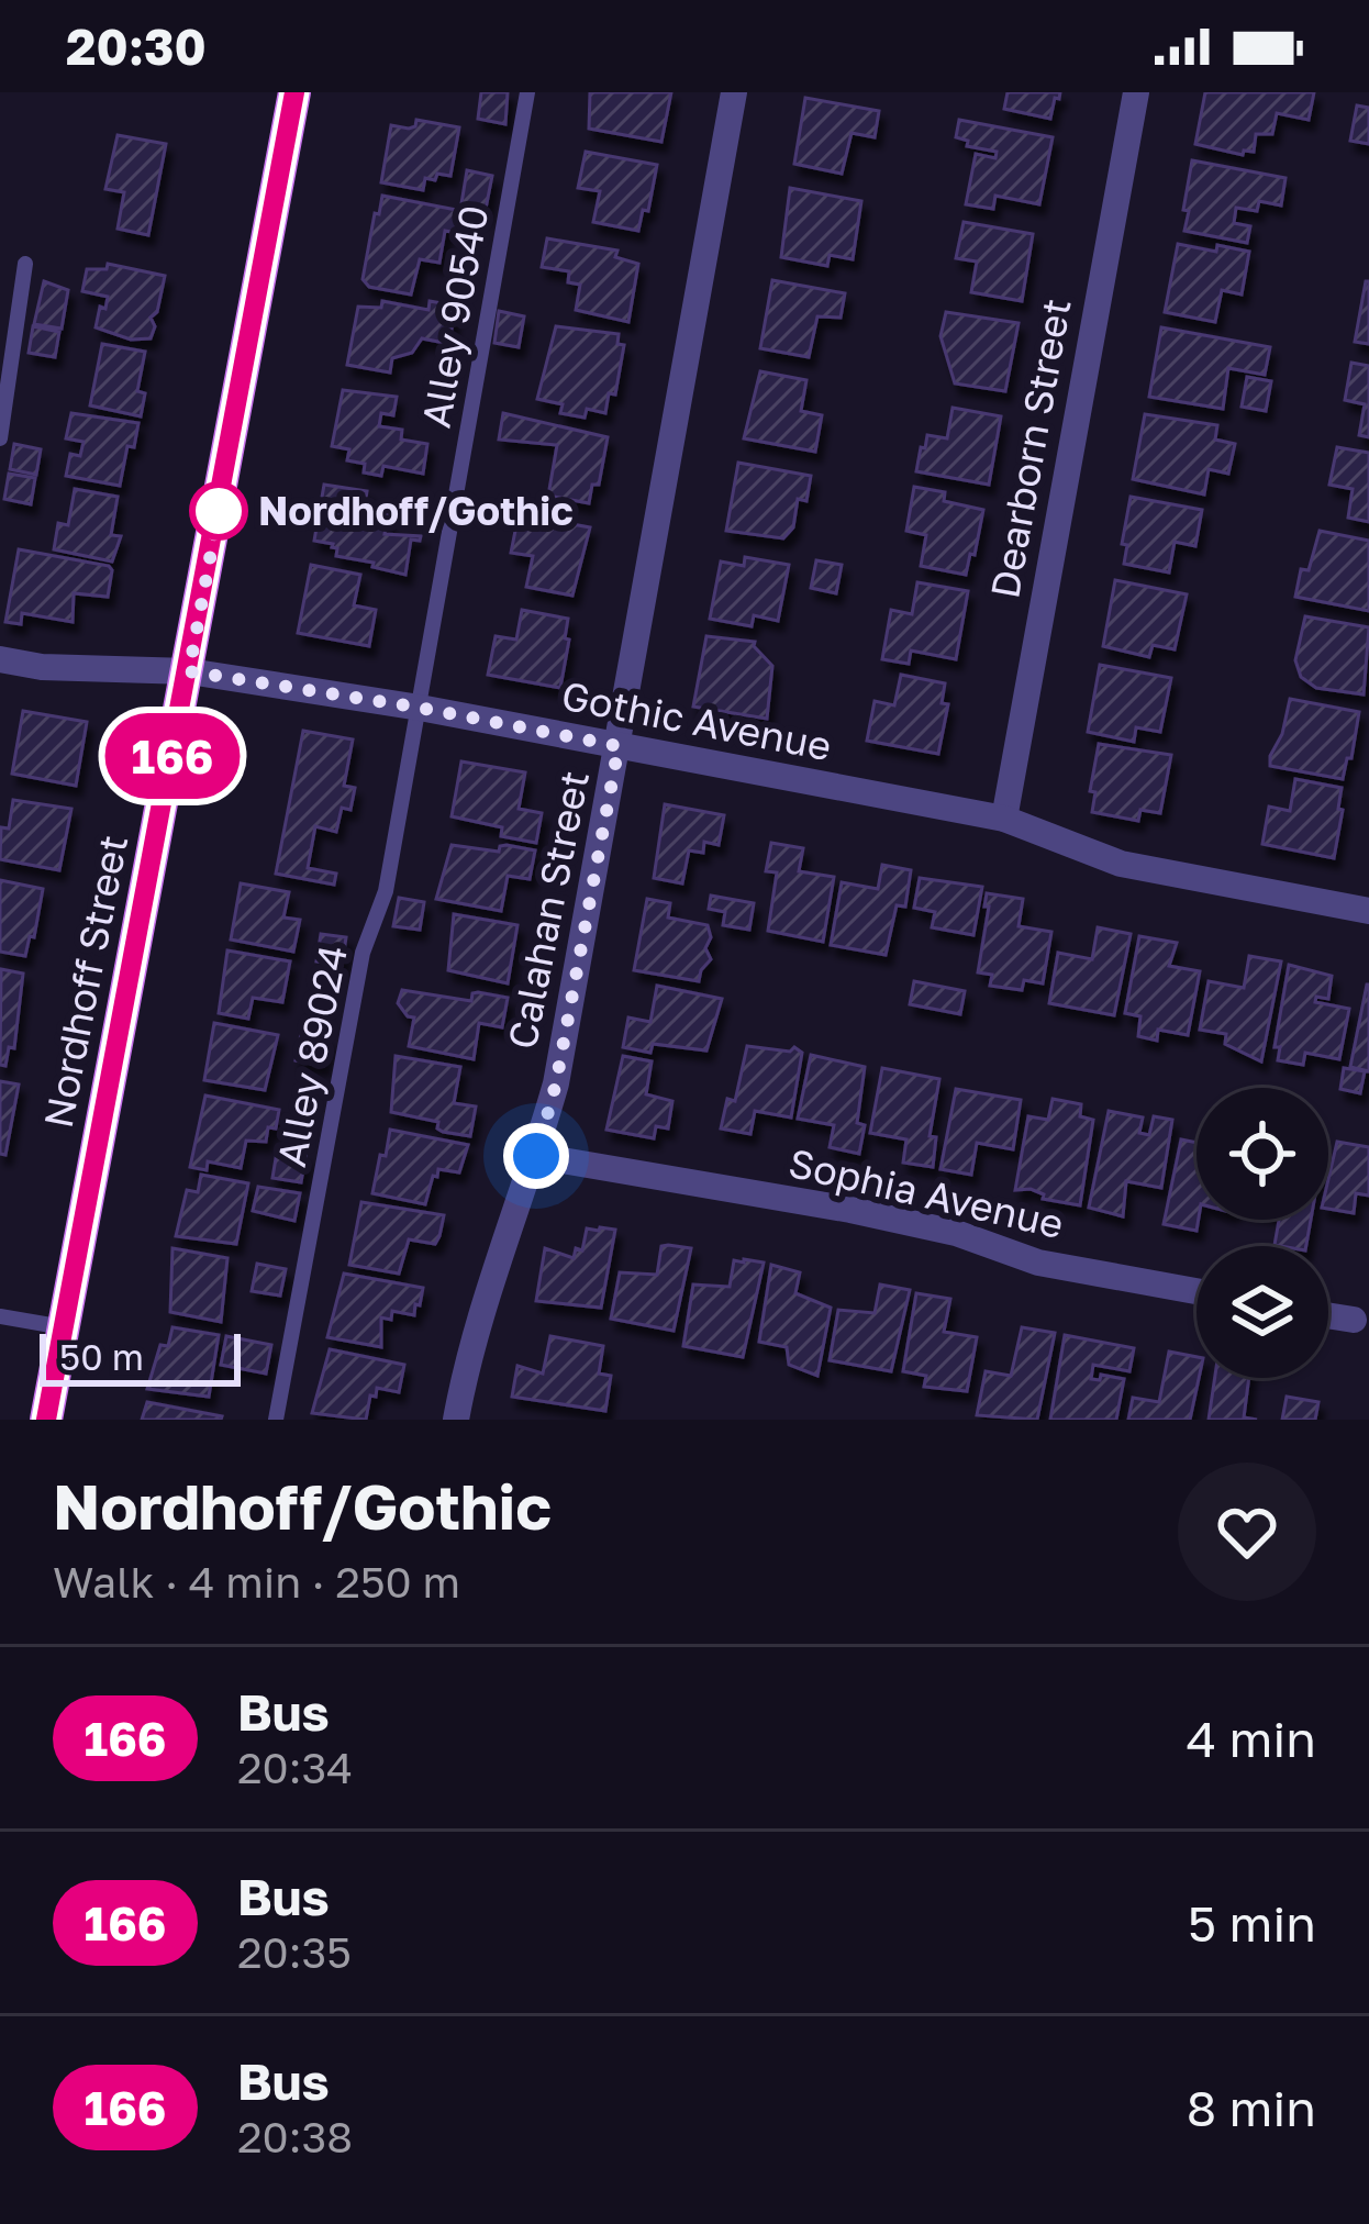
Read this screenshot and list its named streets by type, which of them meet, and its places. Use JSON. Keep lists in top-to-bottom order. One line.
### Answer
{"streets":{"main road":["Nordhoff Street"],"street":["Dearborn Street","Gothic Avenue","Calahan Street","Sophia Avenue"],"lane":["Alley 90540","Alley 89024"]},"crossings":[["Alley 90540","Gothic Avenue"],["Alley 90540","Alley 89024"],["Dearborn Street","Gothic Avenue"],["Gothic Avenue","Calahan Street"],["Gothic Avenue","Nordhoff Street"],["Gothic Avenue","Alley 89024"],["Calahan Street","Sophia Avenue"]],"places":["Nordhoff/Gothic"],"lines":["bus line 166"],"scale_bar":"50 m","page":{"status":"20:30","on_map":"166","scale":"50 m","heading":["Nordhoff/Gothic","Walk · 4 min · 250 m"],"list":[{"mark":"166","name":"Bus","note":"20:34","value":"4 min"},{"mark":"166","name":"Bus","note":"20:35","value":"5 min"},{"mark":"166","name":"Bus","note":"20:38","value":"8 min"}]}}
